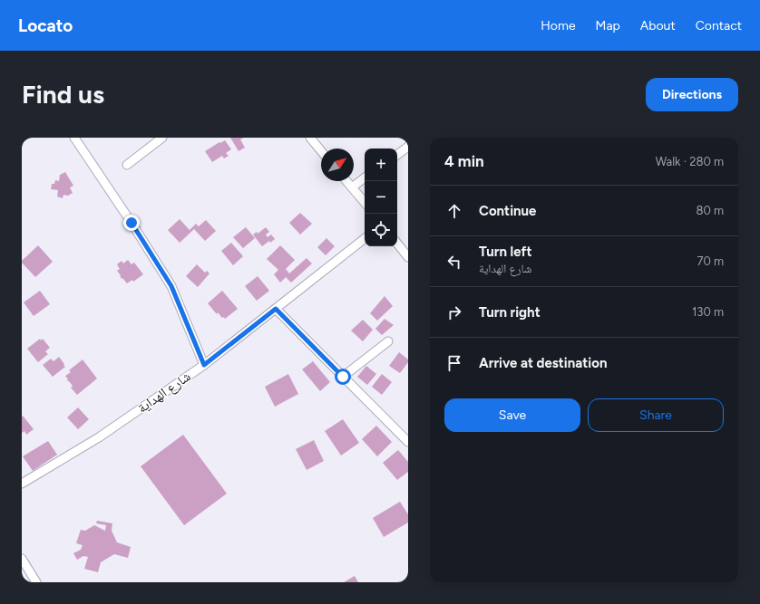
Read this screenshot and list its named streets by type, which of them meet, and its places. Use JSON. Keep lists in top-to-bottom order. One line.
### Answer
{"streets":{"street":["شارع الهداية"]},"north":"top right","page":{"header":"Locato","nav":["Home","Map","About","Contact"],"buttons":["Directions",["Save","Share"]],"title":"Find us","heading":["4 min","Walk · 280 m"],"map_buttons":["+","−"],"list":[["Continue","80 m"],["Turn left","شارع الهداية","70 m"],["Turn right","130 m"],"Arrive at destination"]}}
